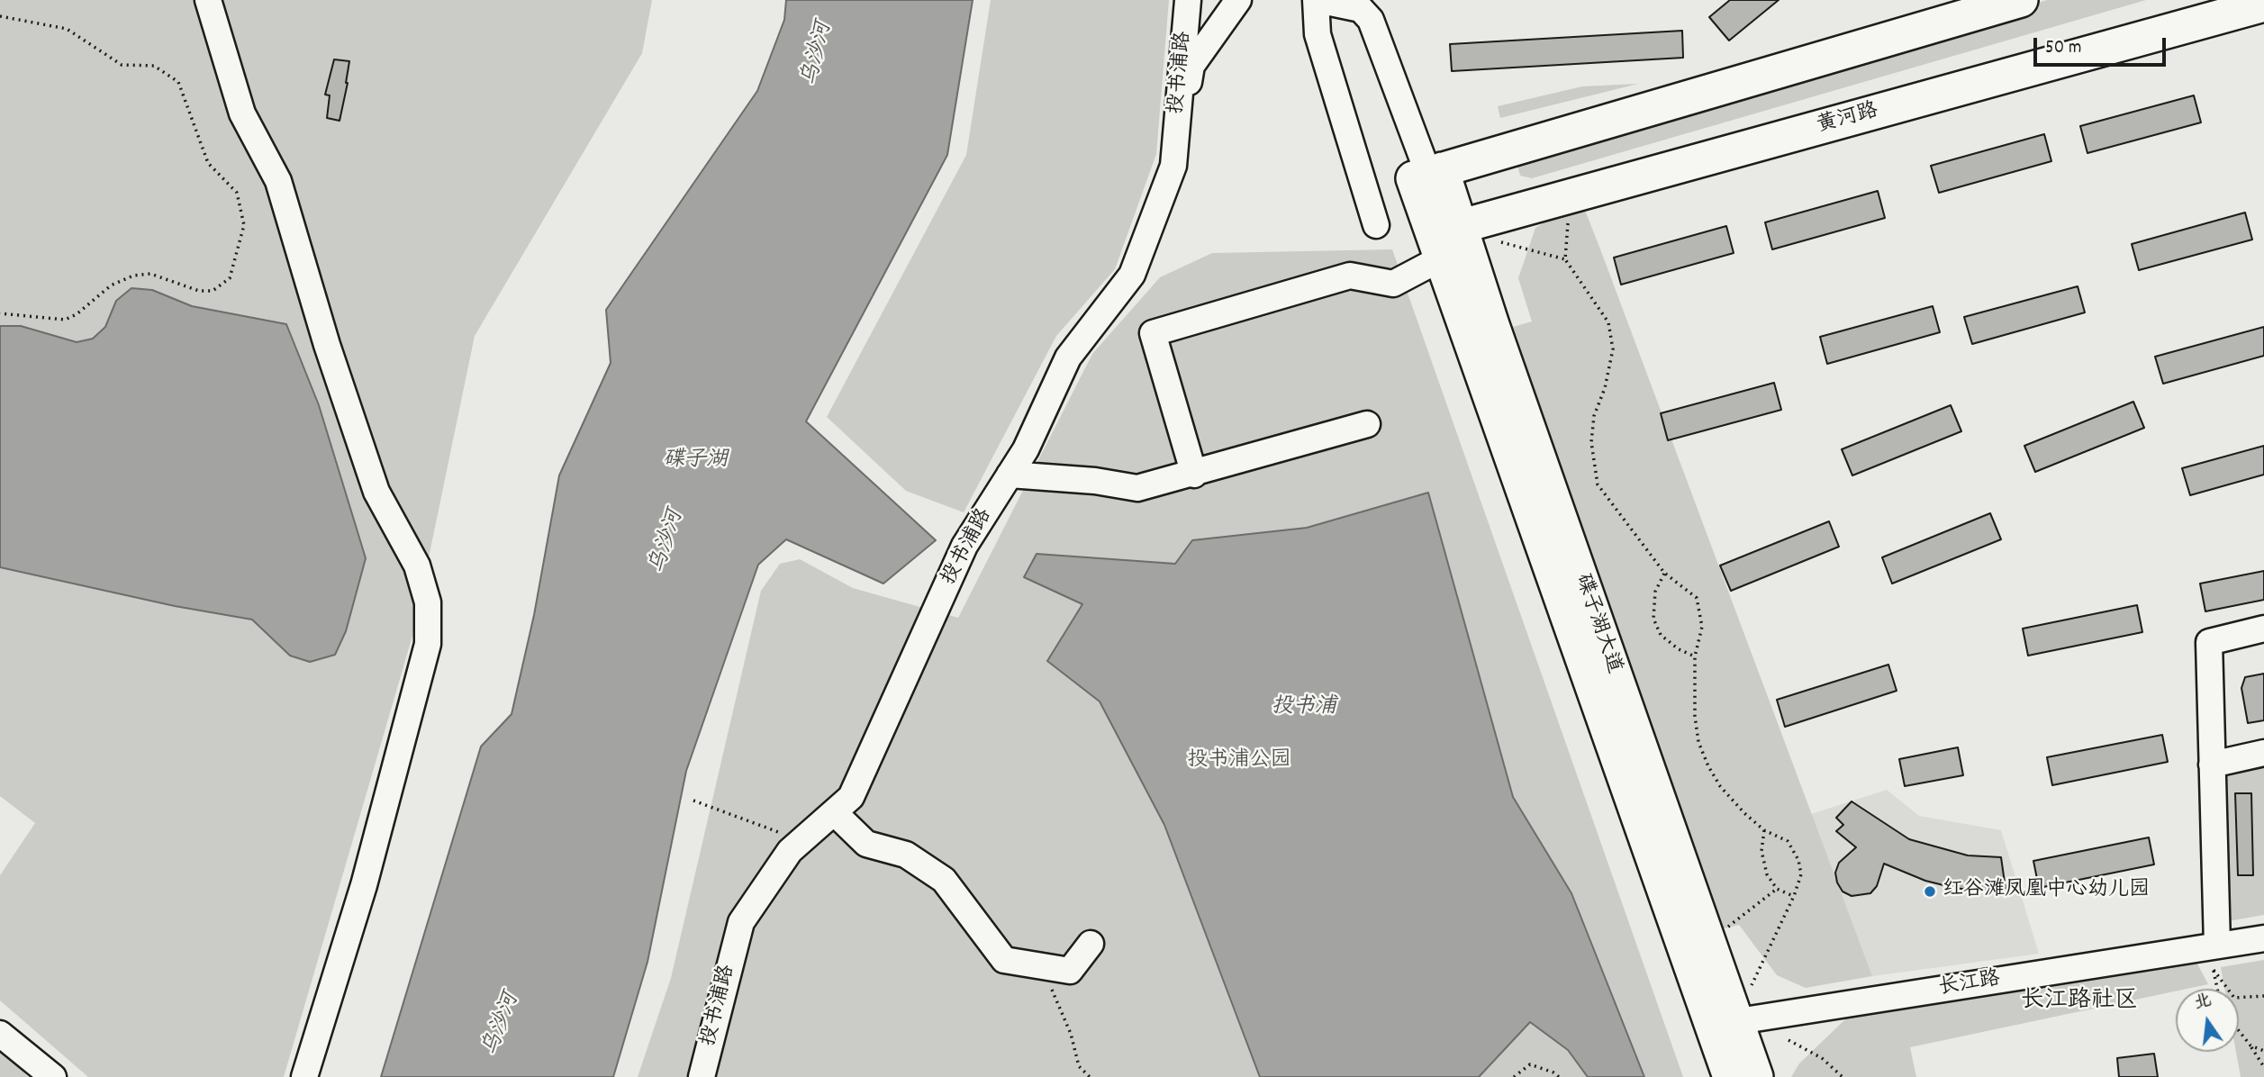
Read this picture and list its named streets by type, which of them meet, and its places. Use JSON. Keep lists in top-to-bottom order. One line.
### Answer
{"streets":{"main road":["黄河路","碟子湖大道"],"street":["投书浦路","长江路"]},"crossings":[["黄河路","碟子湖大道"],["碟子湖大道","长江路"]],"districts":["长江路社区"],"water":["乌沙河","碟子湖","投书浦"],"parks":["投书浦公园"],"places":["红谷滩凤凰中心幼儿园"],"scale_bar":"50 m","north":"top"}
